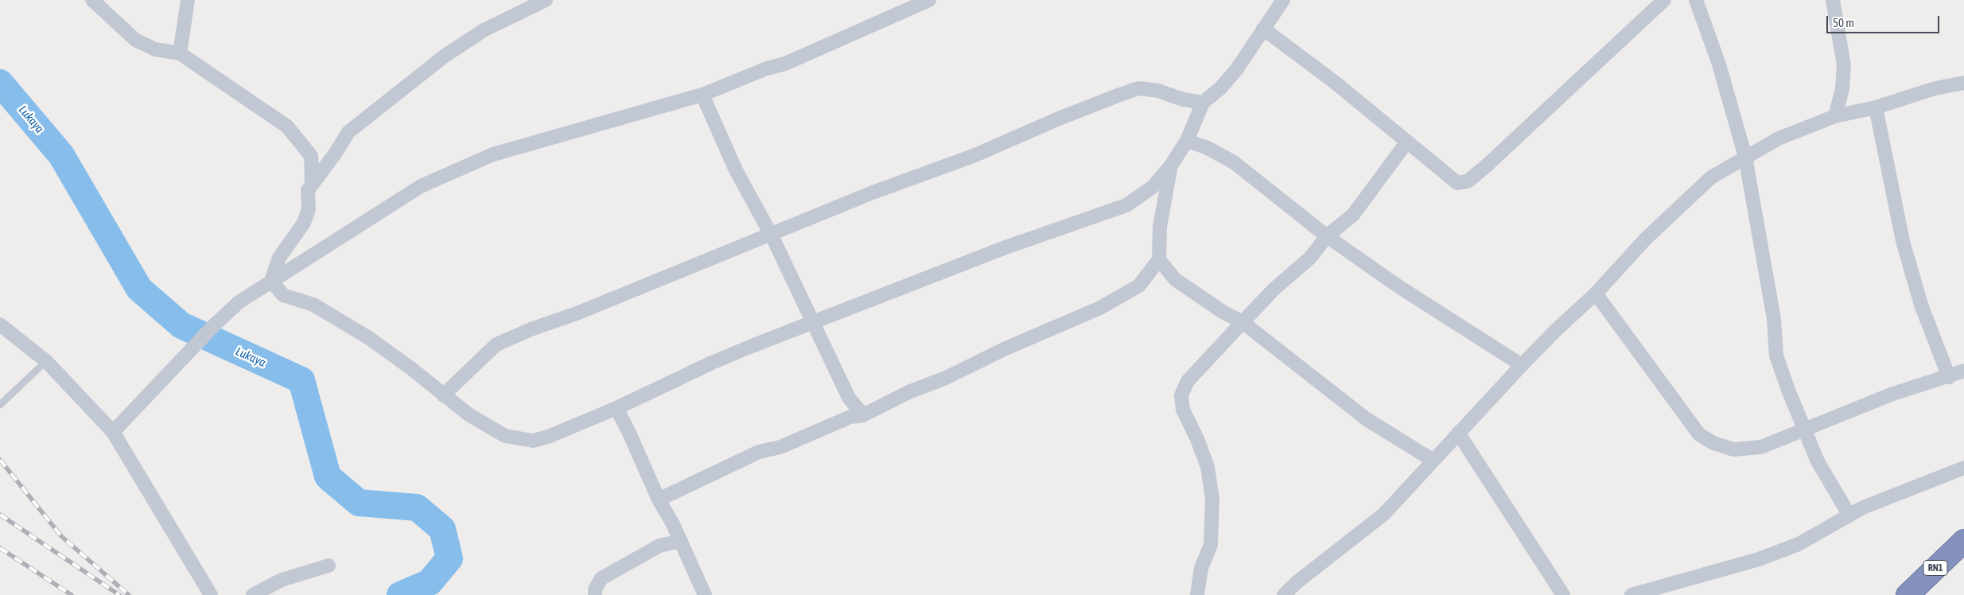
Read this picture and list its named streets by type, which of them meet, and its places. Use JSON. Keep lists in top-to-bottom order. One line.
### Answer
{"streets":{"highway":["RN1"]},"water":["Lukaya"],"scale_bar":"50 m"}
